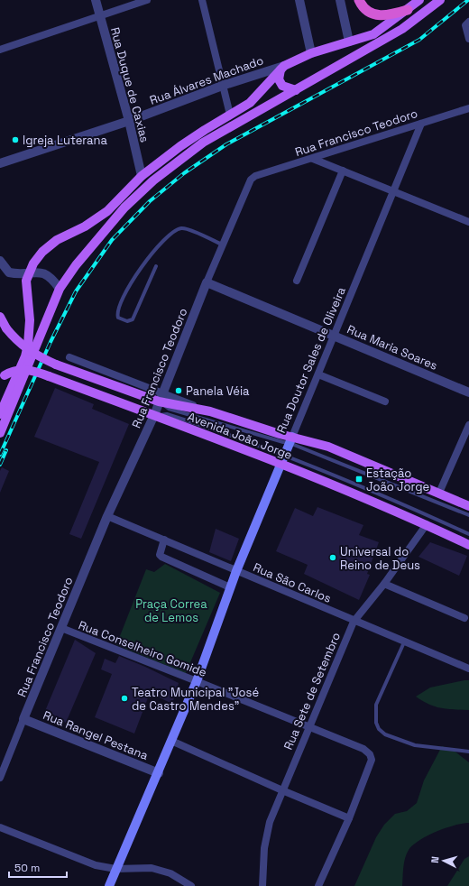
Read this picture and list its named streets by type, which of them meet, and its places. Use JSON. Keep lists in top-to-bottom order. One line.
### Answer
{"streets":{"main road":["Rua Álvares Machado","Rua Doutor Sales de Oliveira","Avenida João Jorge"],"street":["Rua Duque de Caxias","Rua Francisco Teodoro","Rua Maria Soares","Rua São Carlos","Rua Conselheiro Gomide","Rua Sete de Setembro","Rua Rangel Pestana"]},"crossings":[["Rua Álvares Machado","Rua Duque de Caxias"],["Rua Francisco Teodoro","Rua Maria Soares"],["Rua Francisco Teodoro","Rua Doutor Sales de Oliveira"],["Rua Francisco Teodoro","Avenida João Jorge"],["Rua Francisco Teodoro","Rua São Carlos"],["Rua Francisco Teodoro","Rua Conselheiro Gomide"],["Rua Francisco Teodoro","Rua Rangel Pestana"],["Rua Maria Soares","Rua Doutor Sales de Oliveira"],["Rua Doutor Sales de Oliveira","Avenida João Jorge"],["Rua Doutor Sales de Oliveira","Rua São Carlos"],["Rua Doutor Sales de Oliveira","Rua Conselheiro Gomide"],["Rua Doutor Sales de Oliveira","Rua Rangel Pestana"],["Avenida João Jorge","Rua Sete de Setembro"],["Rua São Carlos","Rua Sete de Setembro"],["Rua Conselheiro Gomide","Rua Sete de Setembro"]],"parks":["Praça Correa de Lemos"],"places":{"other":["Igreja Luterana","Panela Véia","Universal do Reino de Deus","Teatro Municipal \"José de Castro Mendes\""],"transit":["Estação João Jorge"]},"scale_bar":"50 m","north":"left"}
